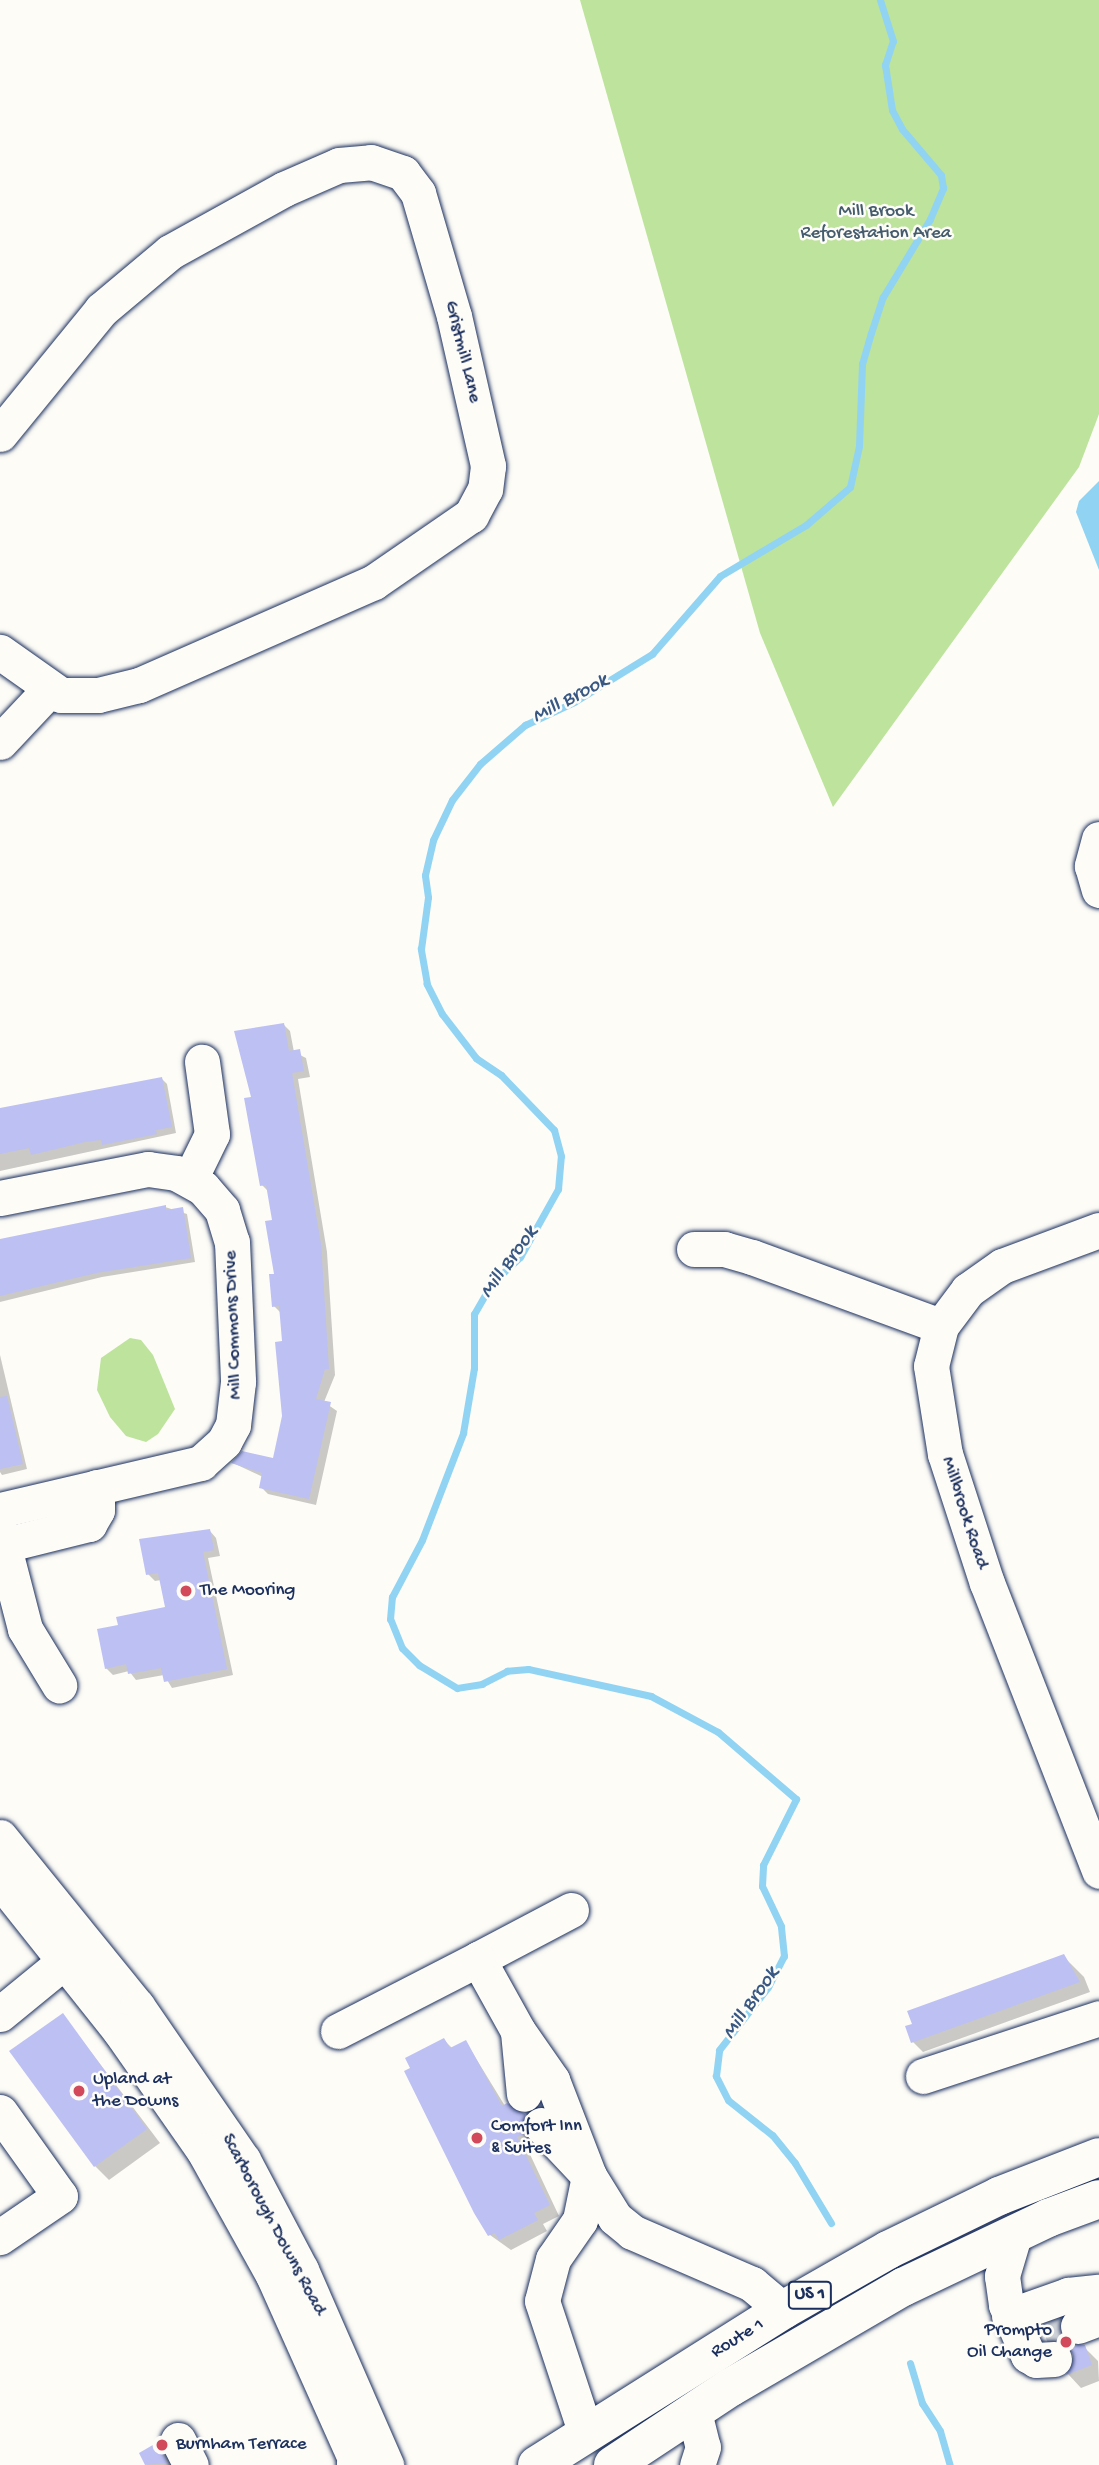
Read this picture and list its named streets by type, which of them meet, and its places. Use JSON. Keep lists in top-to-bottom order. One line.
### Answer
{"streets":{"main road":["US 1","Route 1"],"street":["Gristmill Lane","Mill Commons Drive","Millbrook Road","Scarborough Downs Road"]},"water":["Mill Brook"],"parks":["Mill Brook Reforestation Area"],"places":["The Mooring","Upland at the Downs","Comfort Inn & Suites","Prompto Oil Change","Burnham Terrace"]}
